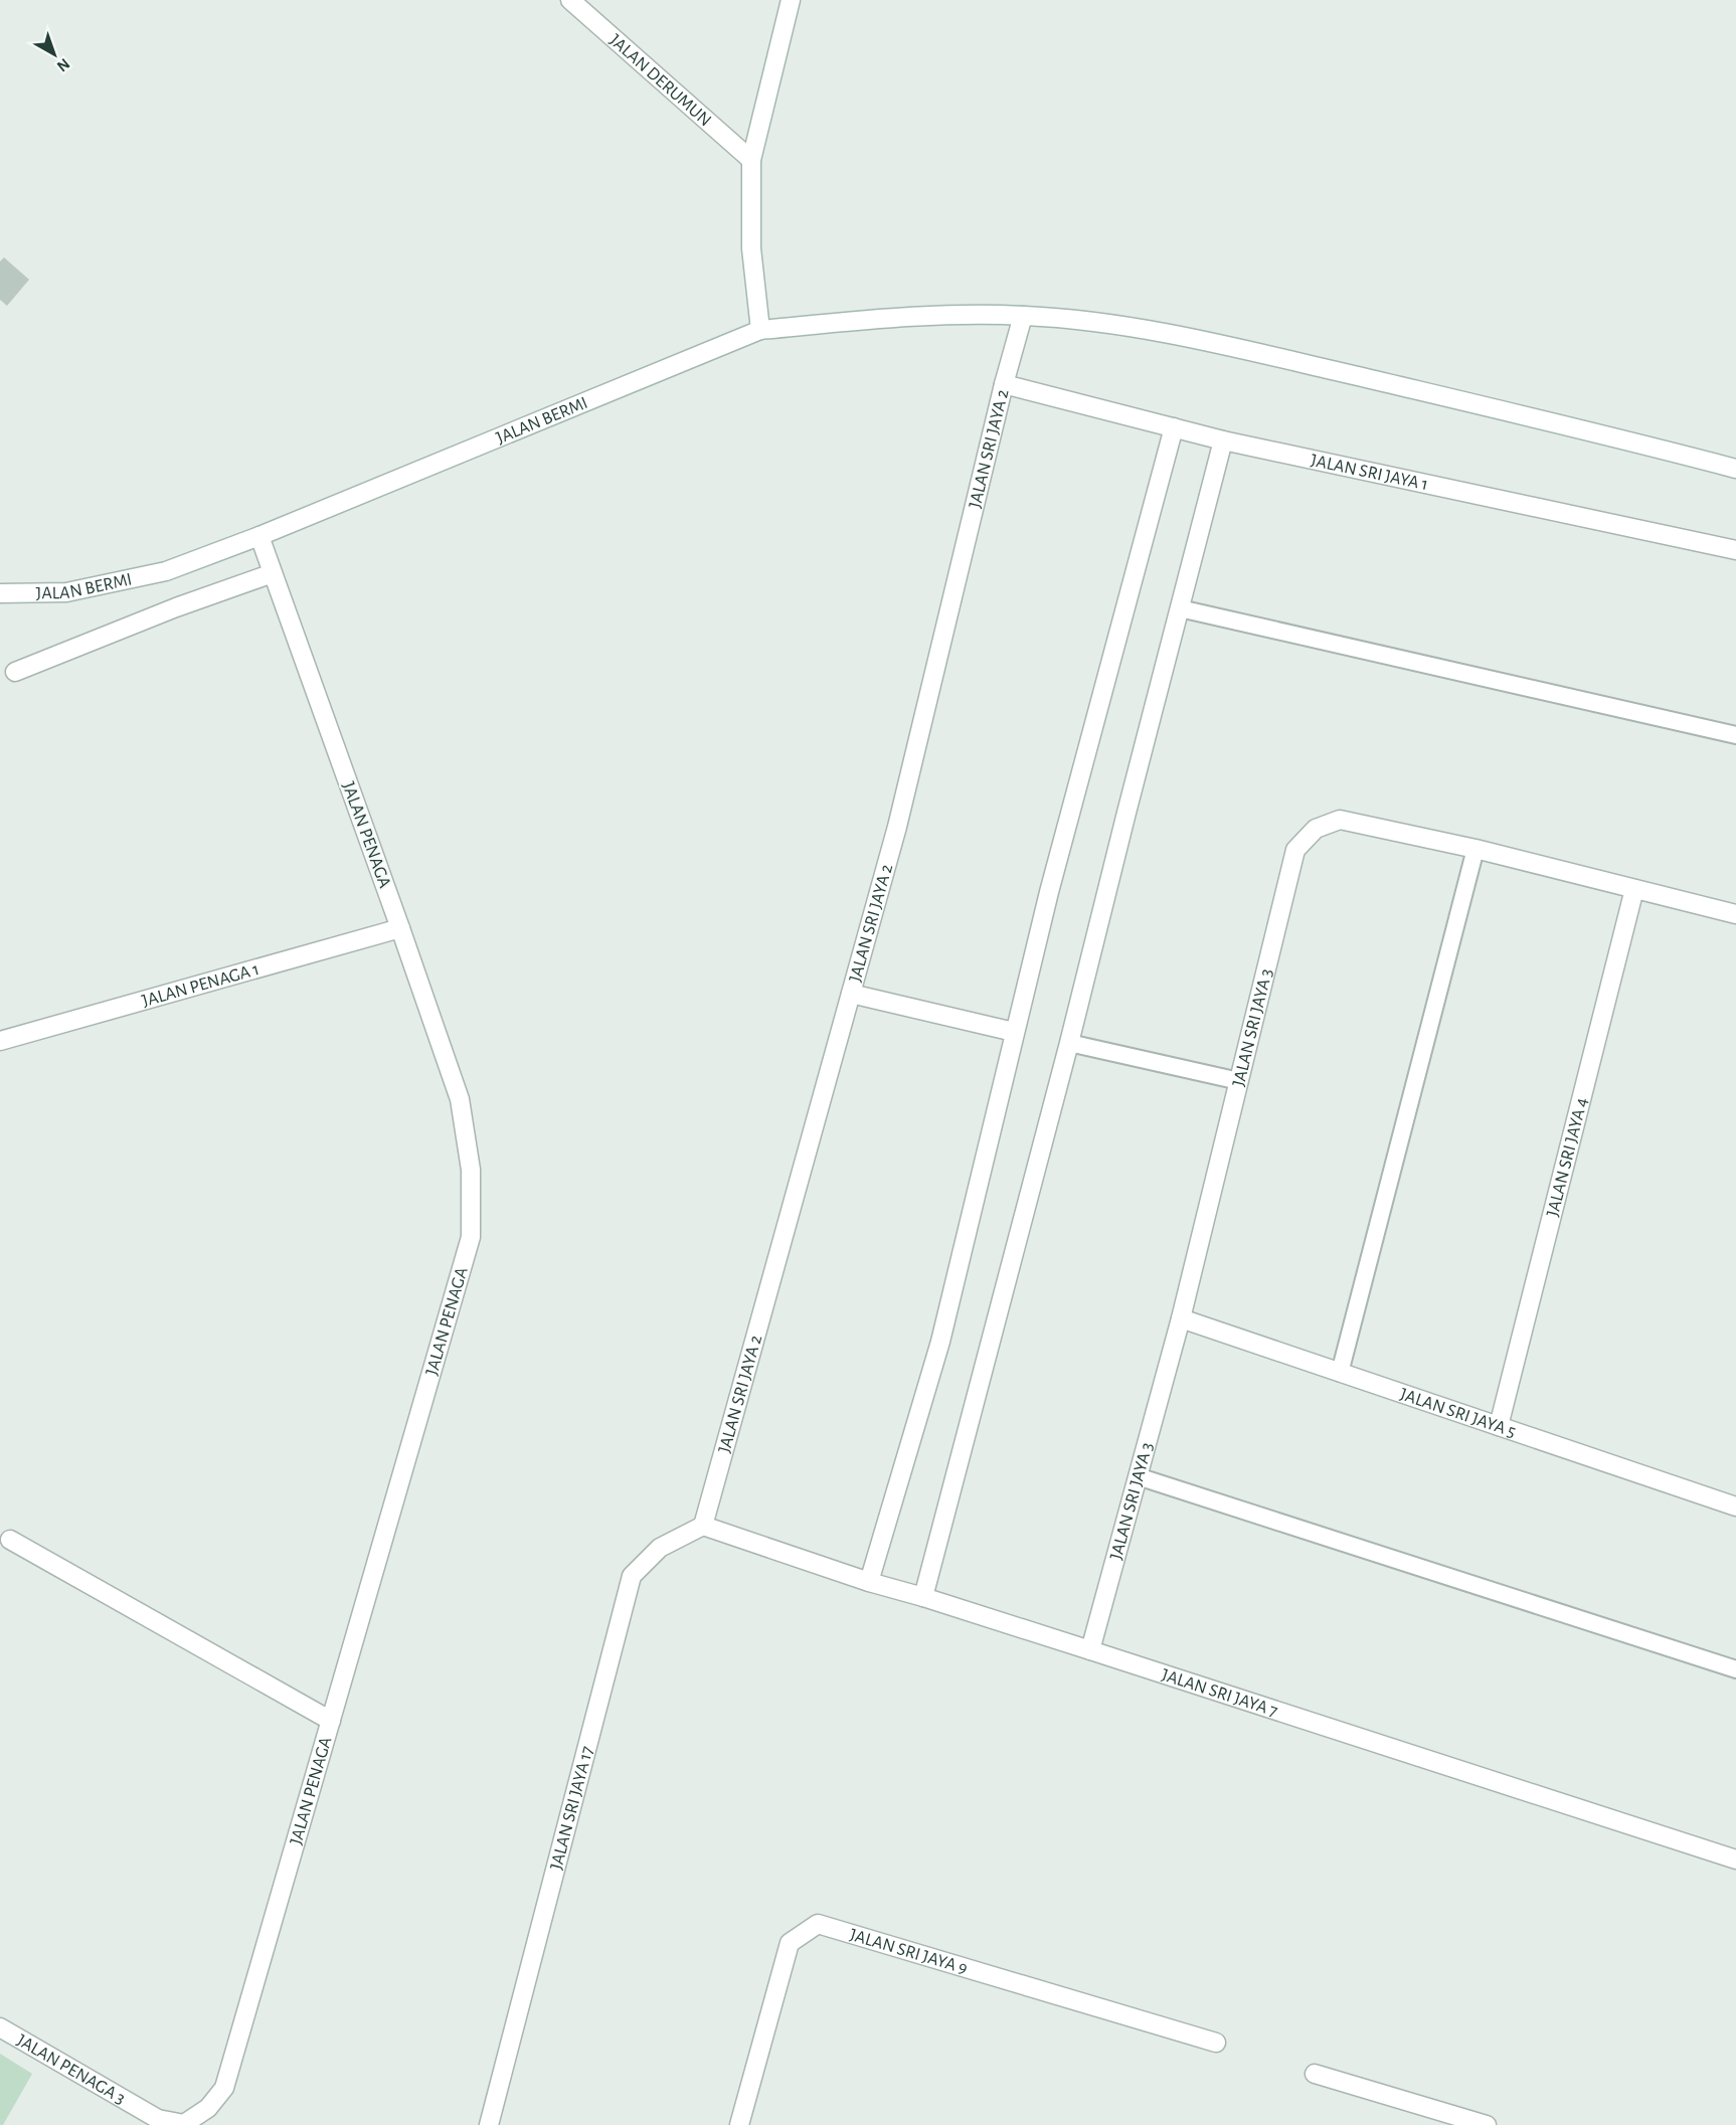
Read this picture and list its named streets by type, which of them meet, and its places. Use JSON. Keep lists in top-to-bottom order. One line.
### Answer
{"streets":{"street":["JALAN DERUMUN","JALAN BERMI","JALAN SRI JAYA 2","JALAN SRI JAYA 1","JALAN PENAGA","JALAN PENAGA 1","JALAN SRI JAYA 3","JALAN SRI JAYA 4","JALAN SRI JAYA 5","JALAN SRI JAYA 7","JALAN SRI JAYA 17","JALAN SRI JAYA 9","JALAN PENAGA 3"]},"crossings":[["JALAN BERMI","JALAN SRI JAYA 2"],["JALAN BERMI","JALAN PENAGA"],["JALAN SRI JAYA 2","JALAN SRI JAYA 1"],["JALAN SRI JAYA 2","JALAN SRI JAYA 7"],["JALAN SRI JAYA 2","JALAN SRI JAYA 17"],["JALAN PENAGA","JALAN PENAGA 1"],["JALAN PENAGA","JALAN PENAGA 3"],["JALAN SRI JAYA 3","JALAN SRI JAYA 4"],["JALAN SRI JAYA 3","JALAN SRI JAYA 5"],["JALAN SRI JAYA 3","JALAN SRI JAYA 7"],["JALAN SRI JAYA 4","JALAN SRI JAYA 5"],["JALAN SRI JAYA 7","JALAN SRI JAYA 17"]],"north":"bottom right"}
